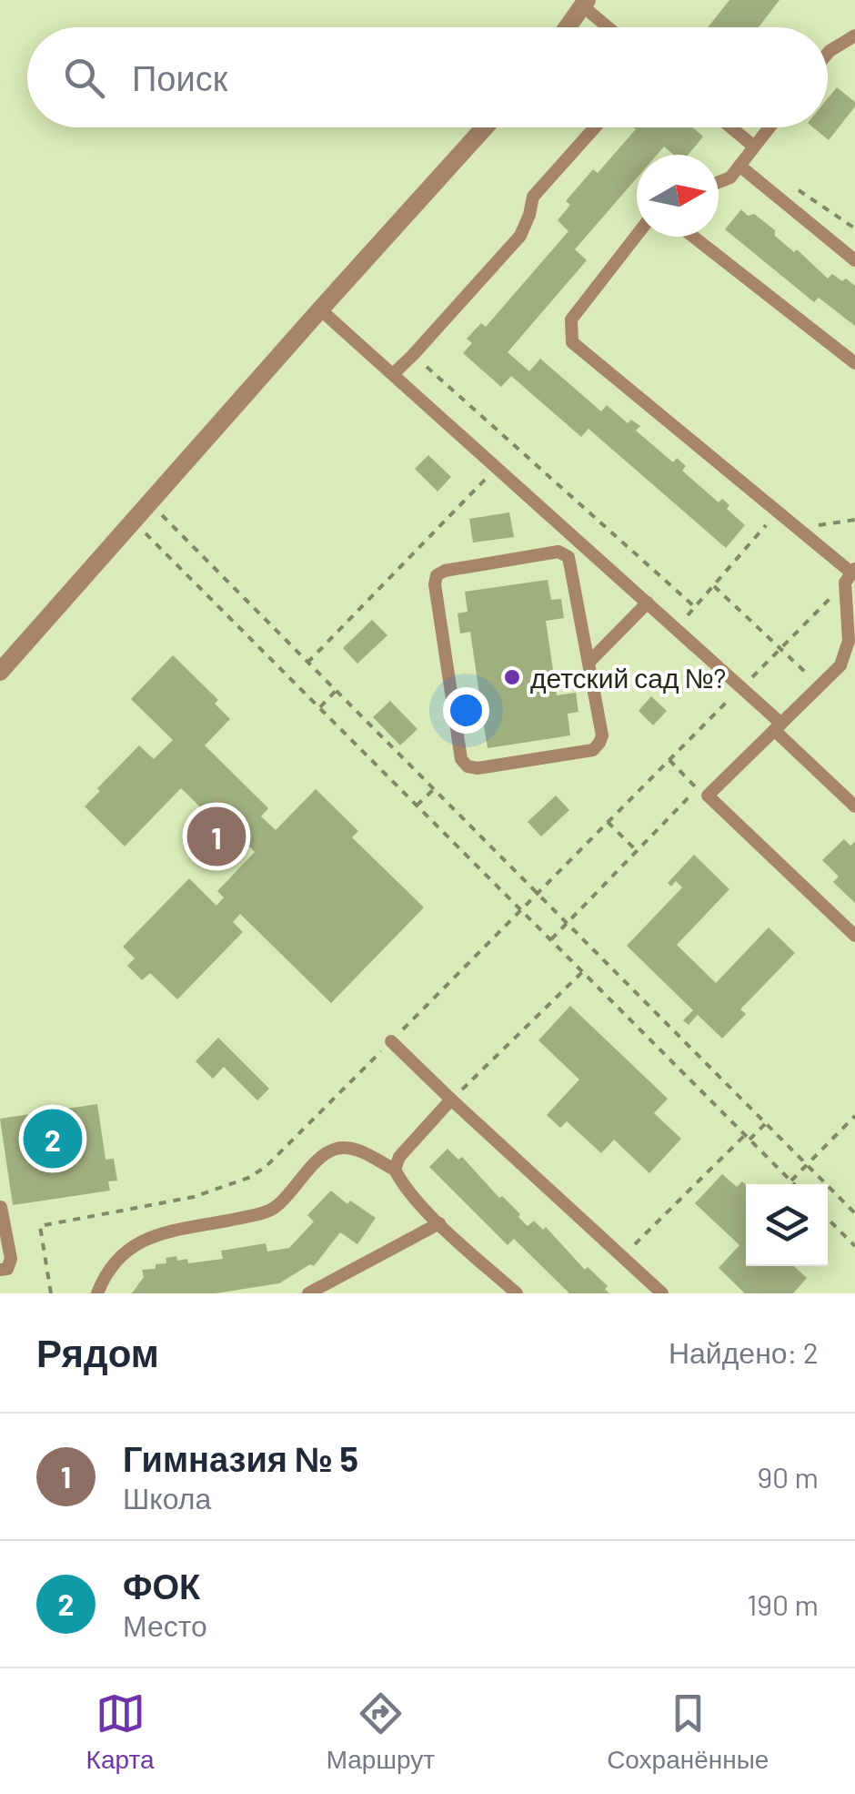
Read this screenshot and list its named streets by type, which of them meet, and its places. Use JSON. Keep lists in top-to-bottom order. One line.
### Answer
{"places":["детский сад №?"],"north":"right","page":{"search":"Поиск","pins":["1","2"],"heading":["Рядом","Найдено: 2"],"list":[{"mark":"1","name":"Гимназия № 5","note":"Школа","value":"90 m"},{"mark":"2","name":"ФОК","note":"Место","value":"190 m"}],"nav":["Карта","Маршрут","Сохранённые"]}}
